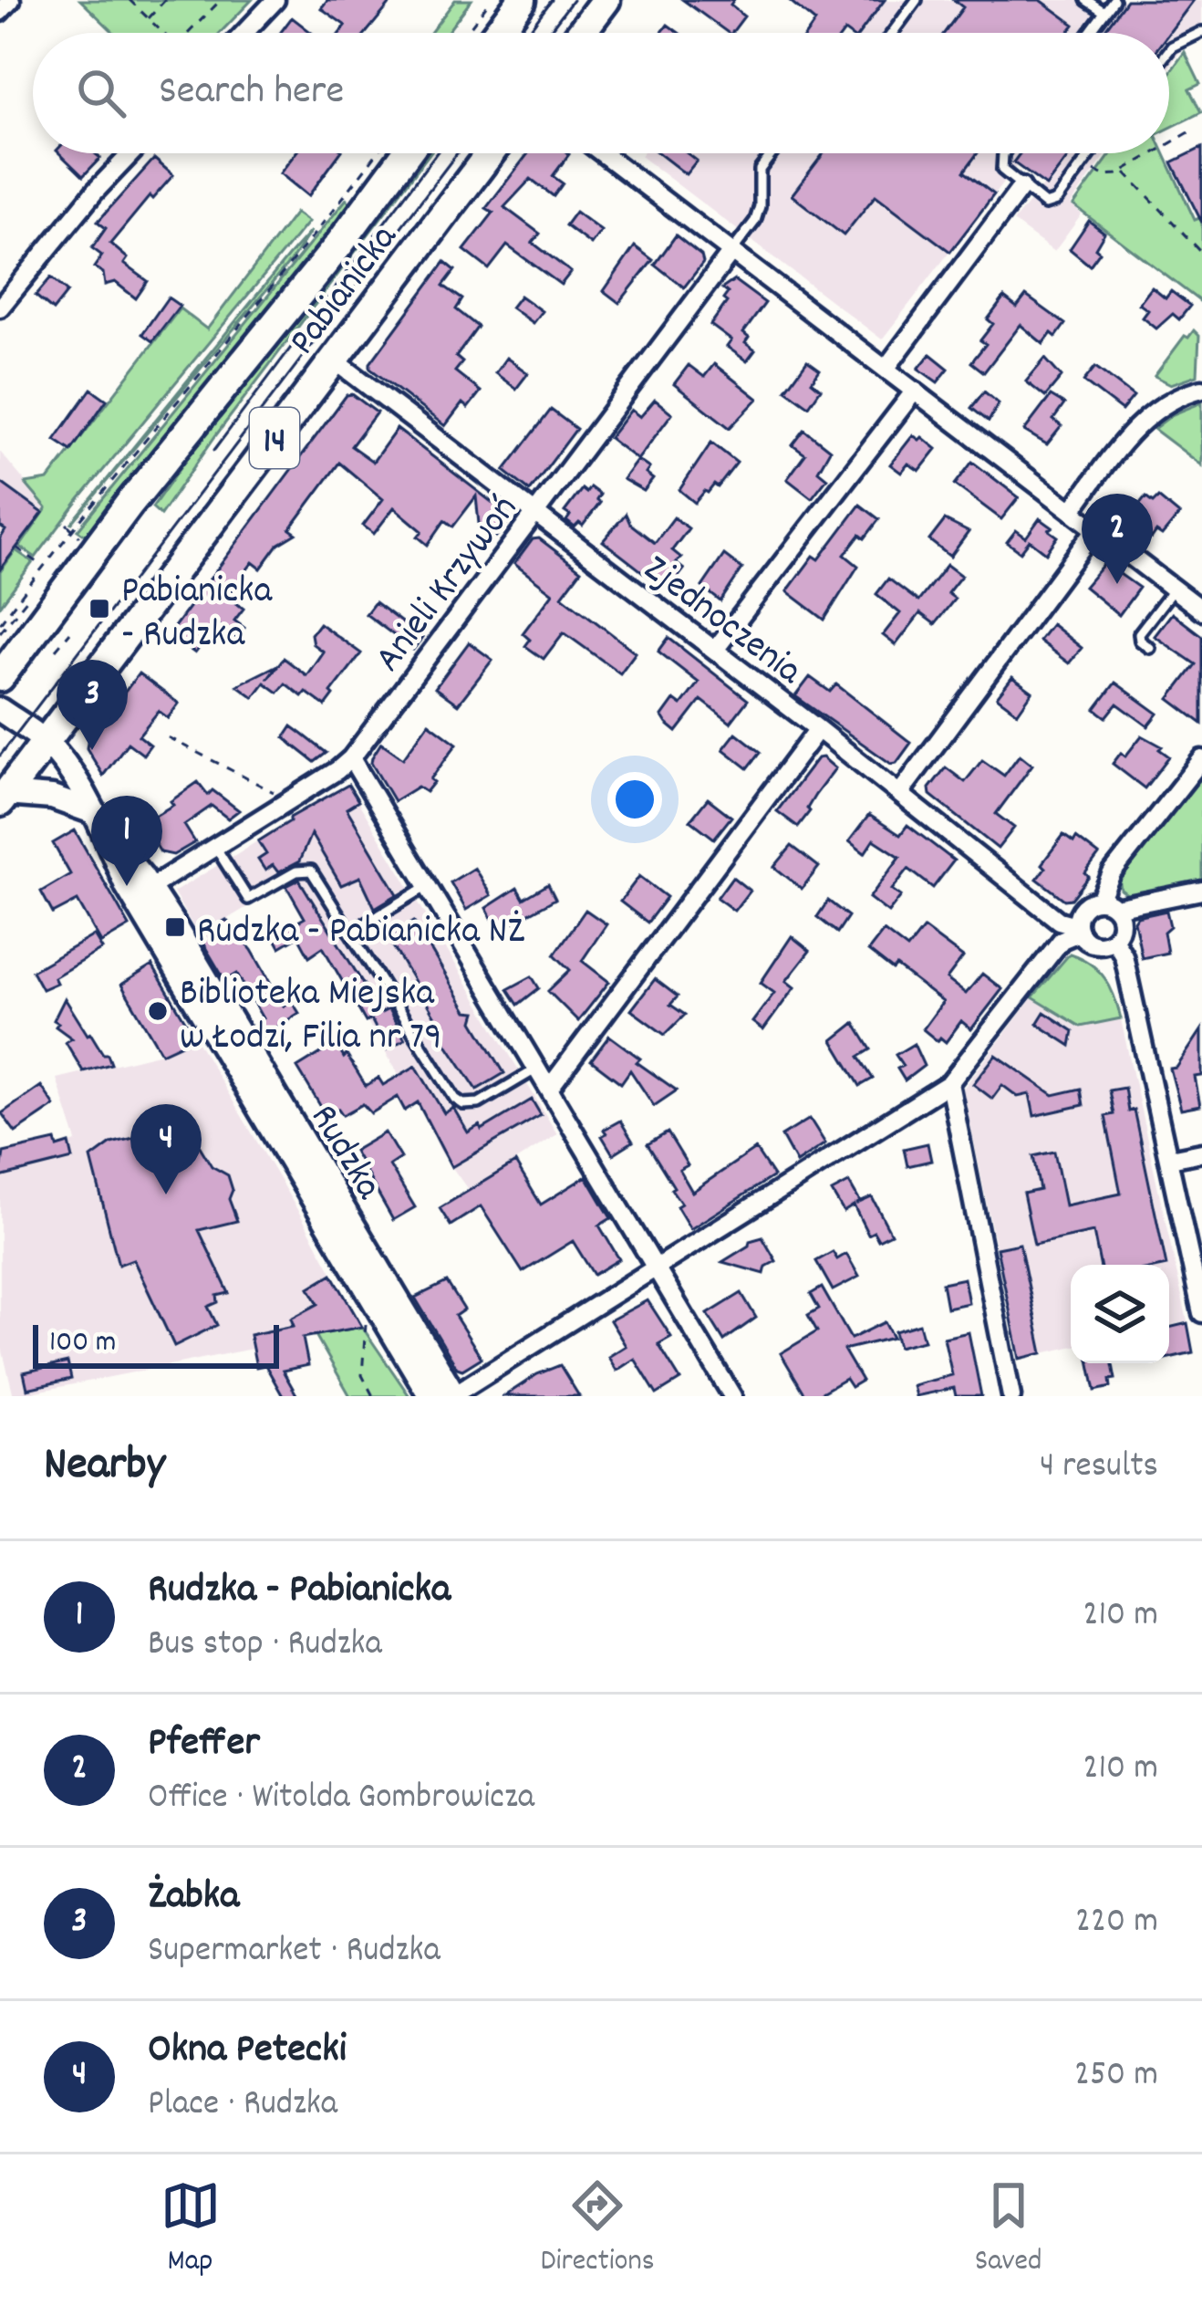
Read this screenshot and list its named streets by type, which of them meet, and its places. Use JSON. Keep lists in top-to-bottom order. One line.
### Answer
{"streets":{"main road":["Pabianicka","14"],"street":["Anieli Krzywoń","Zjednoczenia","Rudzka"]},"crossings":[["Pabianicka","Zjednoczenia"],["Pabianicka","Rudzka"],["Anieli Krzywoń","Zjednoczenia"],["Anieli Krzywoń","Rudzka"]],"places":{"transit":["Pabianicka - Rudzka","Rudzka - Pabianicka NŻ"],"other":["Biblioteka Miejska w Łodzi, Filia nr 79"]},"scale_bar":"100 m","page":{"search":"Search here","pins":["2","3","1","4"],"scale":"100 m","heading":["Nearby","4 results"],"list":[{"mark":"1","name":"Rudzka - Pabianicka","note":"Bus stop · Rudzka","value":"210 m"},{"mark":"2","name":"Pfeffer","note":"Office · Witolda Gombrowicza","value":"210 m"},{"mark":"3","name":"Żabka","note":"Supermarket · Rudzka","value":"220 m"},{"mark":"4","name":"Okna Petecki","note":"Place · Rudzka","value":"250 m"}],"nav":["Map","Directions","Saved"]}}
